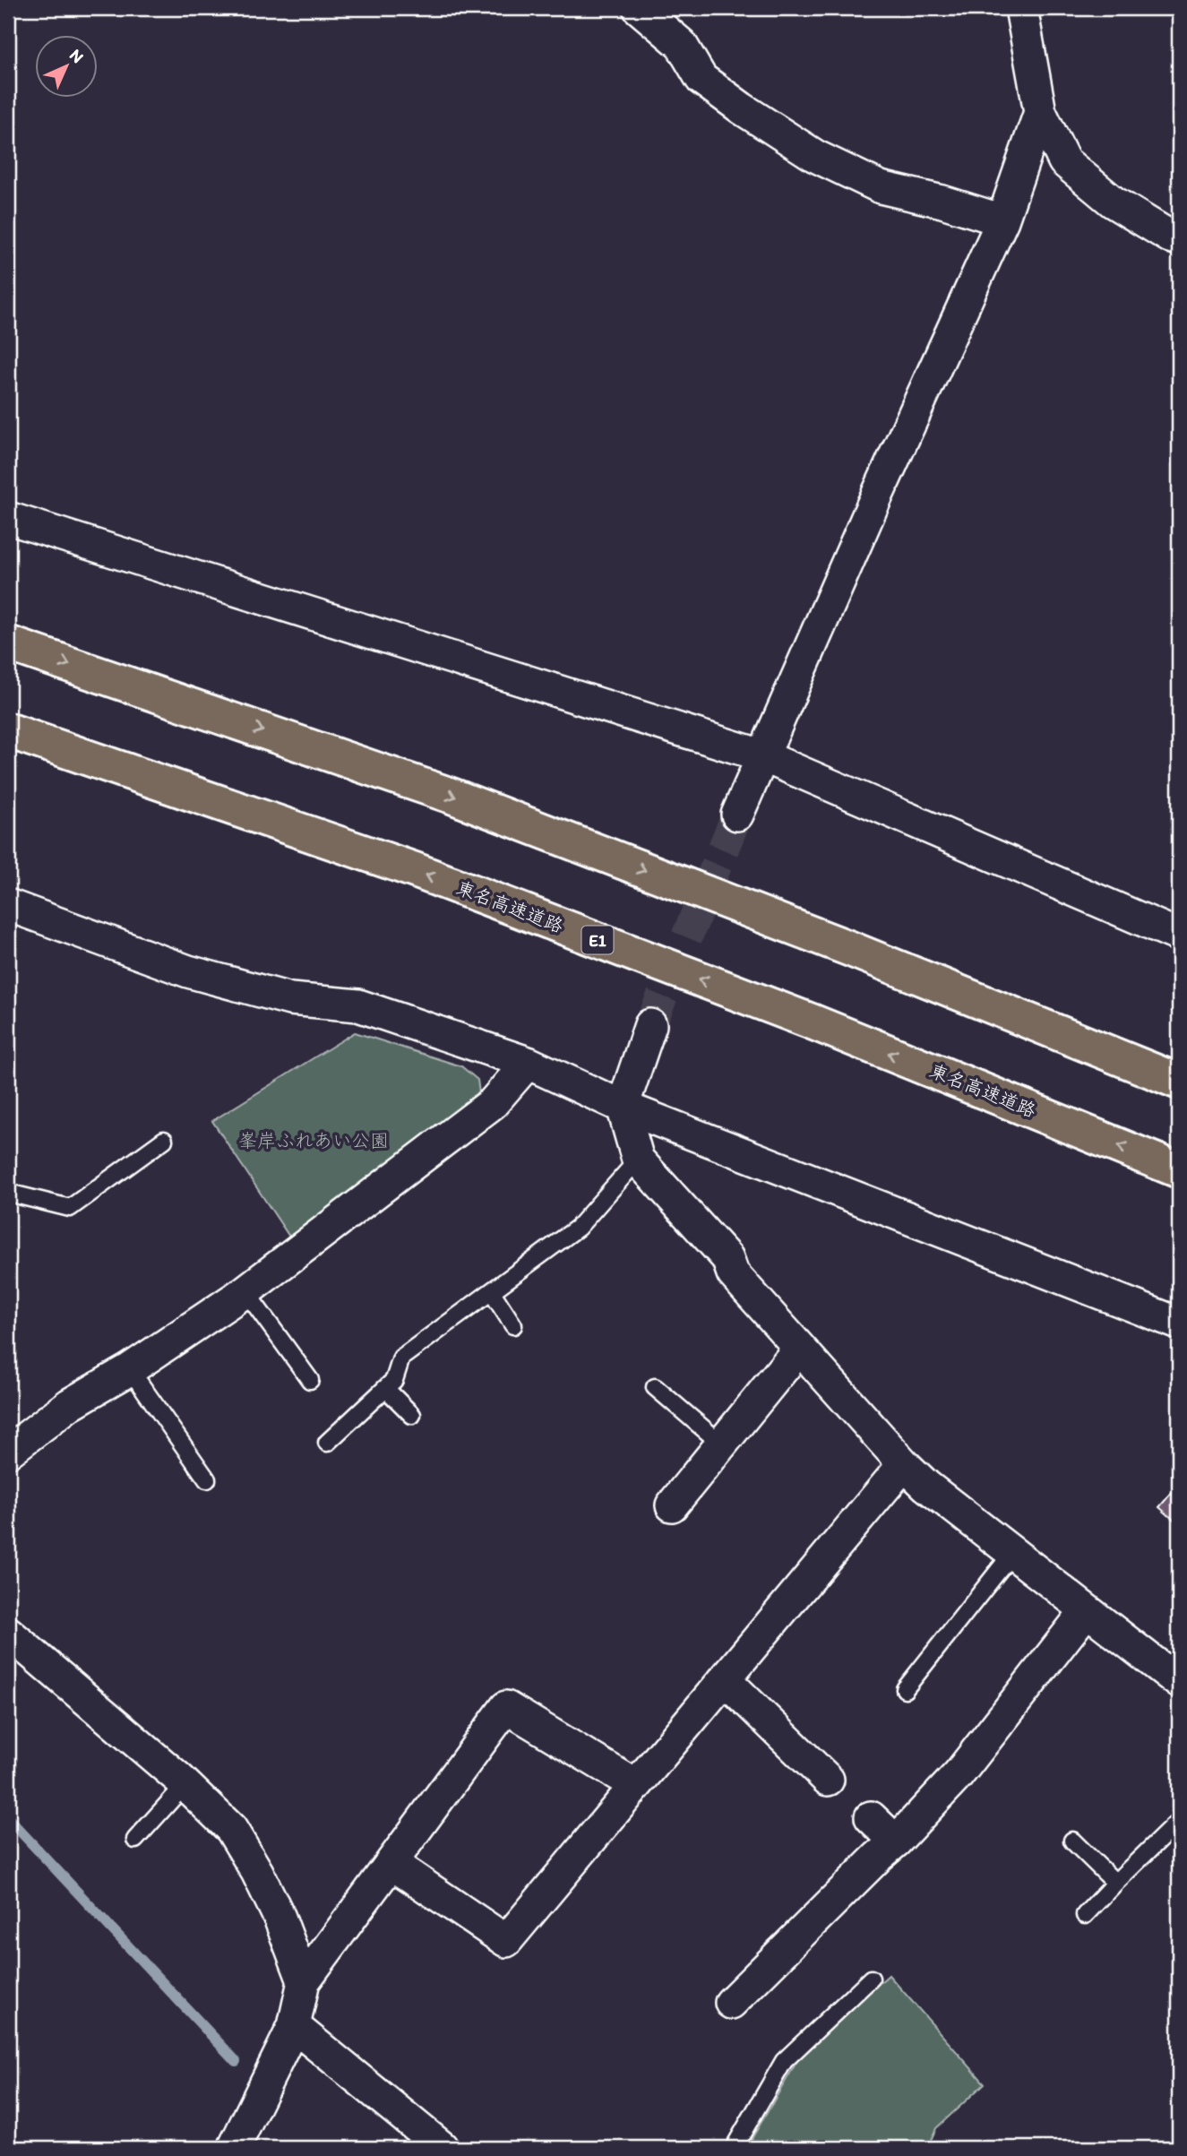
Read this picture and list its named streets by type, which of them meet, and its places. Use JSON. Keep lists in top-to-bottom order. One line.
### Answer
{"streets":{"highway":["東名高速道路","E1"]},"parks":["峯岸ふれあい公園"],"north":"top right"}
